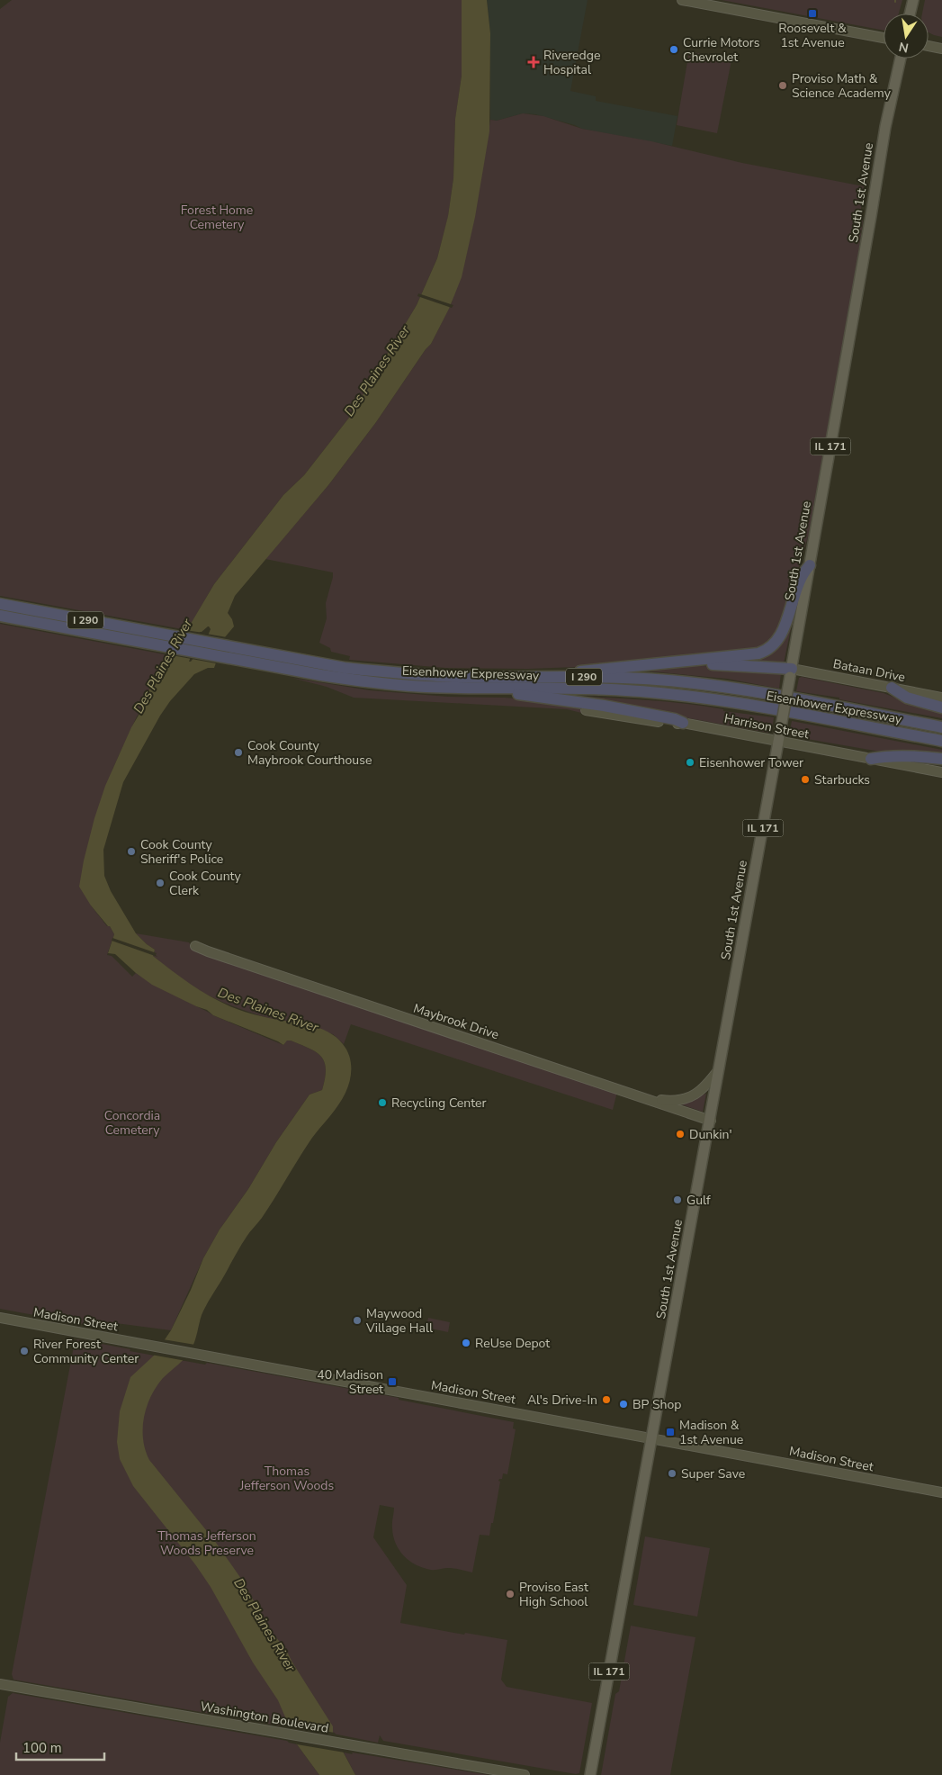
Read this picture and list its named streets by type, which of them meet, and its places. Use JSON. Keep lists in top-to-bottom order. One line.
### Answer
{"streets":{"highway":["I 290","Eisenhower Expressway"],"main road":["South 1st Avenue","IL 171"],"street":["Bataan Drive","Harrison Street","Maybrook Drive","Madison Street","Washington Boulevard"]},"crossings":[["South 1st Avenue","Bataan Drive"],["South 1st Avenue","Harrison Street"],["South 1st Avenue","Maybrook Drive"],["South 1st Avenue","Madison Street"]],"water":["Des Plaines River"],"parks":["Forest Home Cemetery","Concordia Cemetery","Thomas Jefferson Woods","Thomas Jefferson Woods Preserve"],"places":{"transit":["Roosevelt & 1st Avenue","40 Madison Street","Madison & 1st Avenue"],"other":["Currie Motors Chevrolet","Proviso Math & Science Academy","Cook County Maybrook Courthouse","Eisenhower Tower","Starbucks","Cook County Sheriff's Police","Cook County Clerk","Recycling Center","Dunkin'","Gulf","Maywood Village Hall","ReUse Depot","River Forest Community Center","Al's Drive-In","BP Shop","Super Save","Proviso East High School"],"health":["Riveredge Hospital"]},"scale_bar":"100 m","north":"bottom"}
